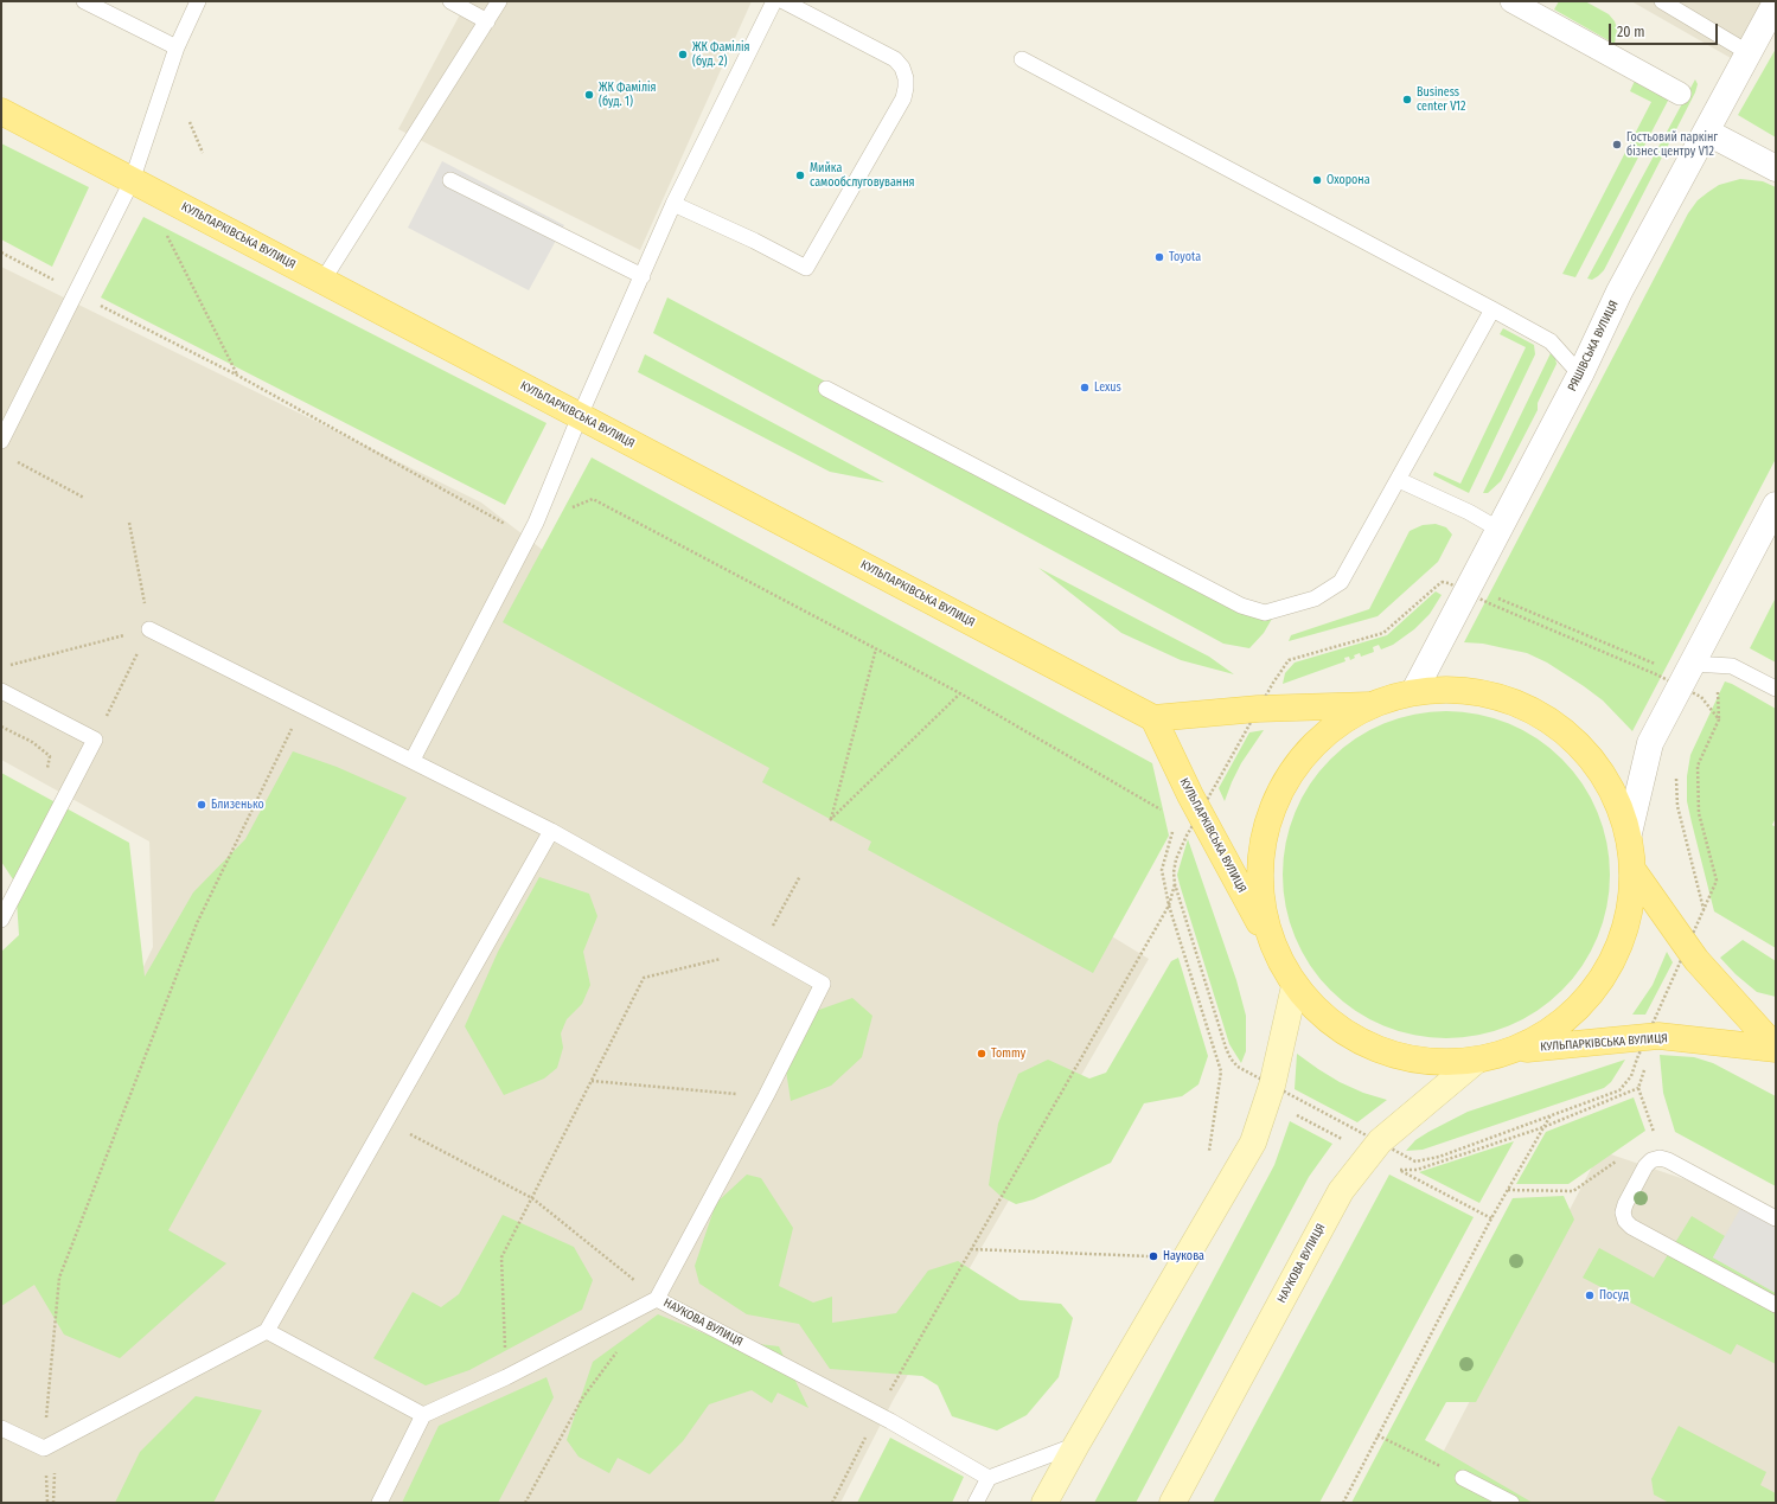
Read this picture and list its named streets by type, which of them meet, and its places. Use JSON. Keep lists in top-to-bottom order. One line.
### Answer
{"streets":{"main road":["КУЛЬПАРКІВСЬКА ВУЛИЦЯ","НАУКОВА ВУЛИЦЯ"],"street":["РЯШІВСЬКА ВУЛИЦЯ"]},"places":["ЖК Фамілія (буд. 2)","ЖК Фамілія (буд. 1)","Business center V12","Гостьовий паркінг бізнес центру V12","Мийка самообслуговування","Охорона","Toyota","Lexus","Близенько","Tommy","Наукова","Посуд"],"scale_bar":"20 m"}
